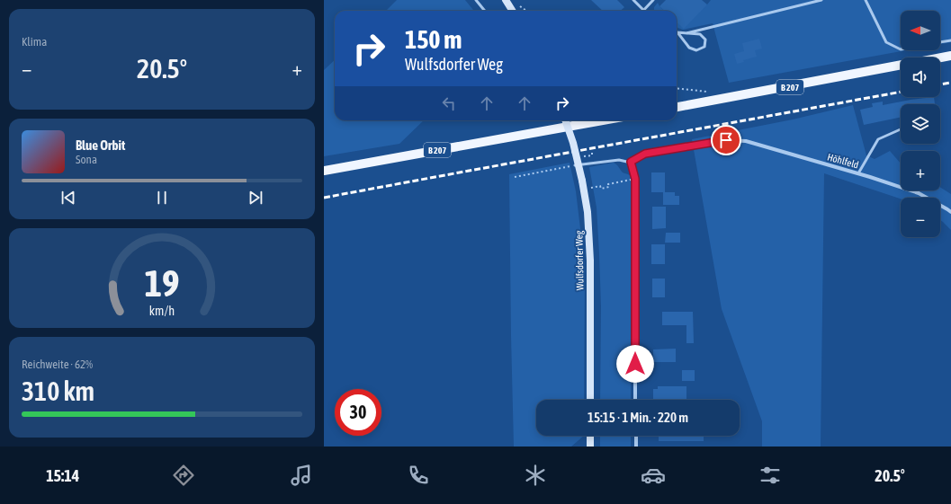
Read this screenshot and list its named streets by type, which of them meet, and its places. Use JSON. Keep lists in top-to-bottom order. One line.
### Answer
{"streets":{"main road":["B 207"],"street":["Höhlfeld","Wulfsdorfer Weg"]},"north":"left","page":{"tile":["Klima",["Reichweite · 62%","310 km"]],"map_buttons":["+","−"],"turn":["150 m","Wulfsdorfer Weg"],"heat":["−","20.5°","+"],"song":["Blue Orbit","Sona"],"limit":"30","trip":"15:15 · 1 Min. · 220 m","tabs":["15:14","20.5°"],"gauge":["19","km/h"]}}
